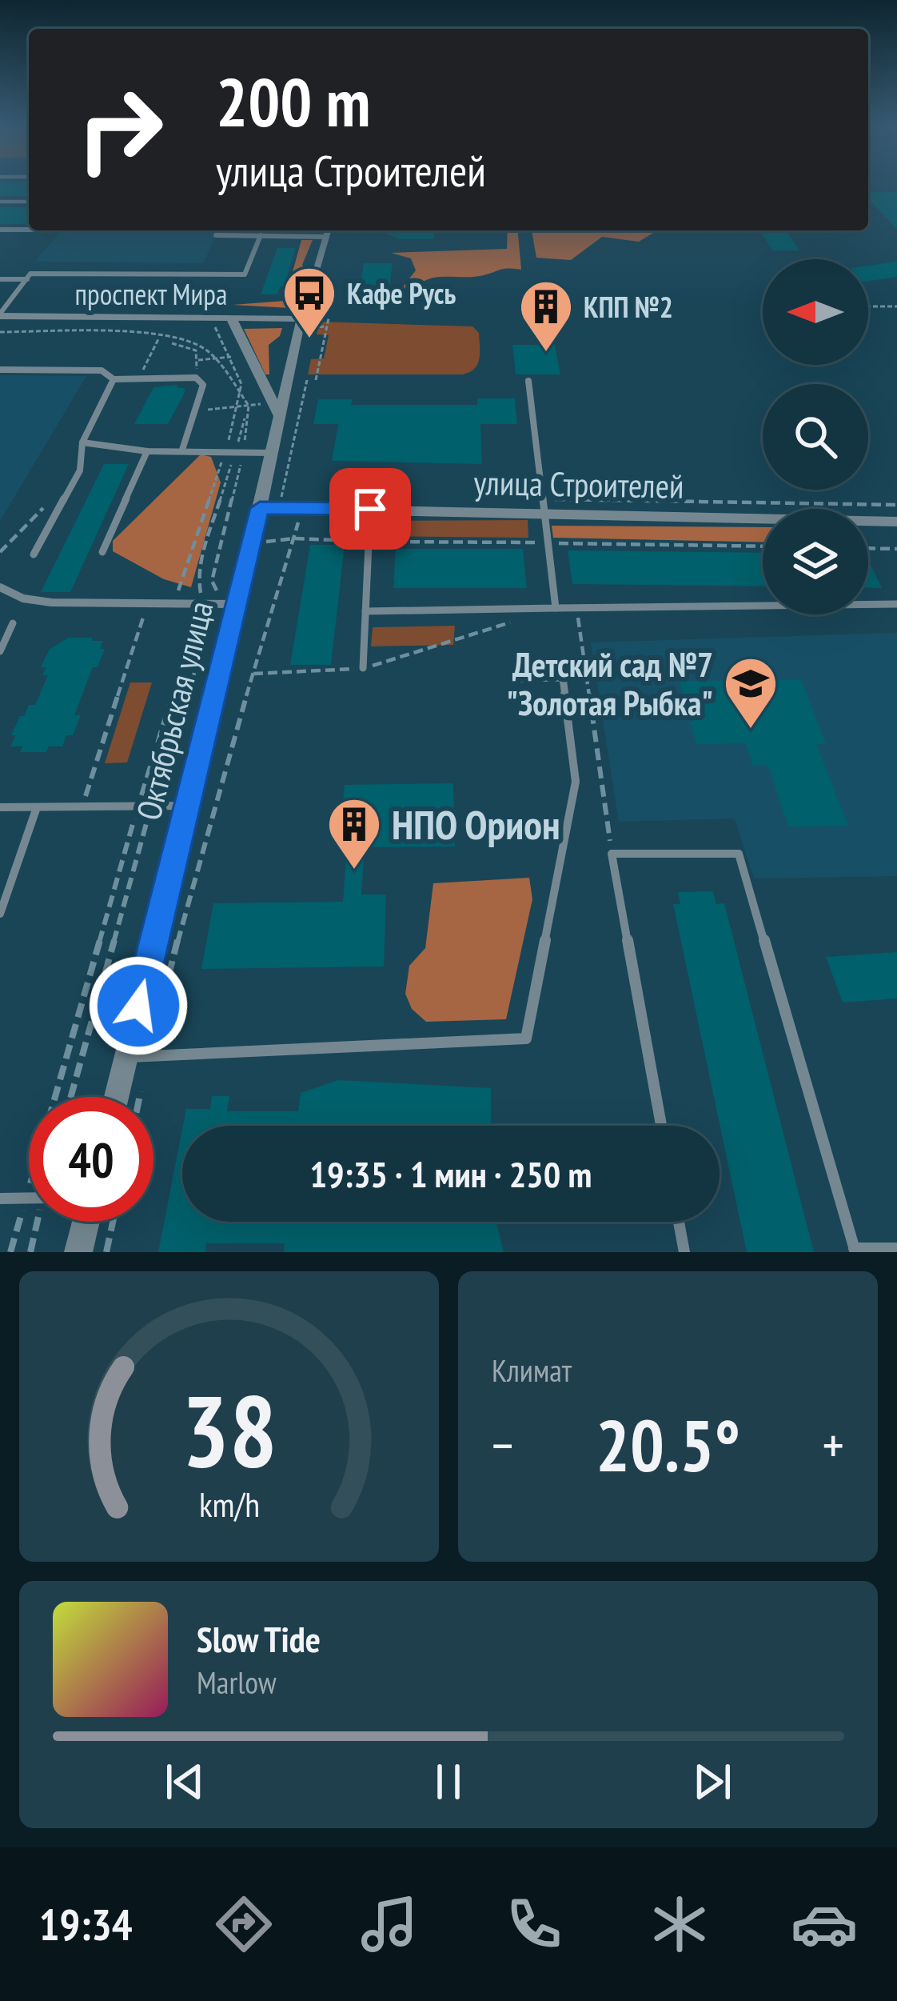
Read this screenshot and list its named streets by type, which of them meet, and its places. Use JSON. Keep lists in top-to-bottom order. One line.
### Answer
{"streets":{"street":["проспект Мира","улица Строителей","Октябрьская улица"]},"crossings":[["проспект Мира","Октябрьская улица"],["улица Строителей","Октябрьская улица"]],"places":{"bus stop":["Кафе Русь"],"building":["КПП №2","НПО Орион"],"school or university":["Детский сад №7 \"Золотая Рыбка\""]},"north":"left","page":{"turn":["200 m","улица Строителей"],"limit":"40","trip":"19:35 · 1 мин · 250 m","tile":"Климат","heat":["−","20.5°","+"],"song":["Slow Tide","Marlow"],"tabs":"19:34","gauge":["38","km/h"]}}
